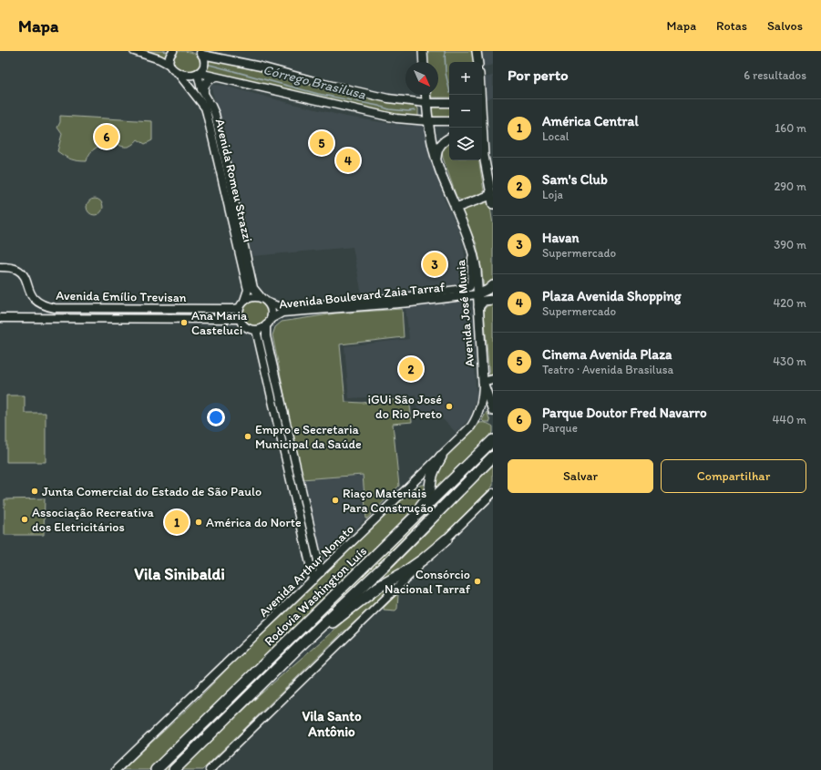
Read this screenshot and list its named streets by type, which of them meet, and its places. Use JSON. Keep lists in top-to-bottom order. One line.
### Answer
{"streets":{"highway":["Rodovia Washington Luís"],"main road":["Avenida Romeu Strazzi","Avenida Boulevard Zaia Tarraf","Avenida Emílio Trevisan","Avenida José Munia","Avenida Arthur Nonato"]},"crossings":[["Avenida Romeu Strazzi","Avenida Boulevard Zaia Tarraf"],["Avenida Romeu Strazzi","Avenida Emílio Trevisan"],["Avenida Boulevard Zaia Tarraf","Avenida Emílio Trevisan"],["Avenida Boulevard Zaia Tarraf","Avenida José Munia"],["Avenida José Munia","Avenida Arthur Nonato"]],"districts":["Vila Sinibaldi","Vila Santo Antônio"],"water":["Córrego Brasilusa"],"places":["Ana Maria Casteluci","iGUi São José do Rio Preto","Empro e Secretaria Municipal da Saúde","Junta Comercial do Estado de São Paulo","Riaço Materiais Para Construção","Associação Recreativa dos Eletricitários","América do Norte","Consórcio Nacional Tarraf"],"north":"bottom right","page":{"header":"Mapa","nav":["Mapa","Rotas","Salvos"],"heading":["Por perto","6 resultados"],"map_buttons":["+","−"],"list":[{"mark":"1","name":"América Central","note":"Local","value":"160 m"},{"mark":"2","name":"Sam's Club","note":"Loja","value":"290 m"},{"mark":"3","name":"Havan","note":"Supermercado","value":"390 m"},{"mark":"4","name":"Plaza Avenida Shopping","note":"Supermercado","value":"420 m"},{"mark":"5","name":"Cinema Avenida Plaza","note":"Teatro · Avenida Brasilusa","value":"430 m"},{"mark":"6","name":"Parque Doutor Fred Navarro","note":"Parque","value":"440 m"}],"pins":["6","5","4","3","2","1"],"buttons":["Salvar","Compartilhar"]}}
